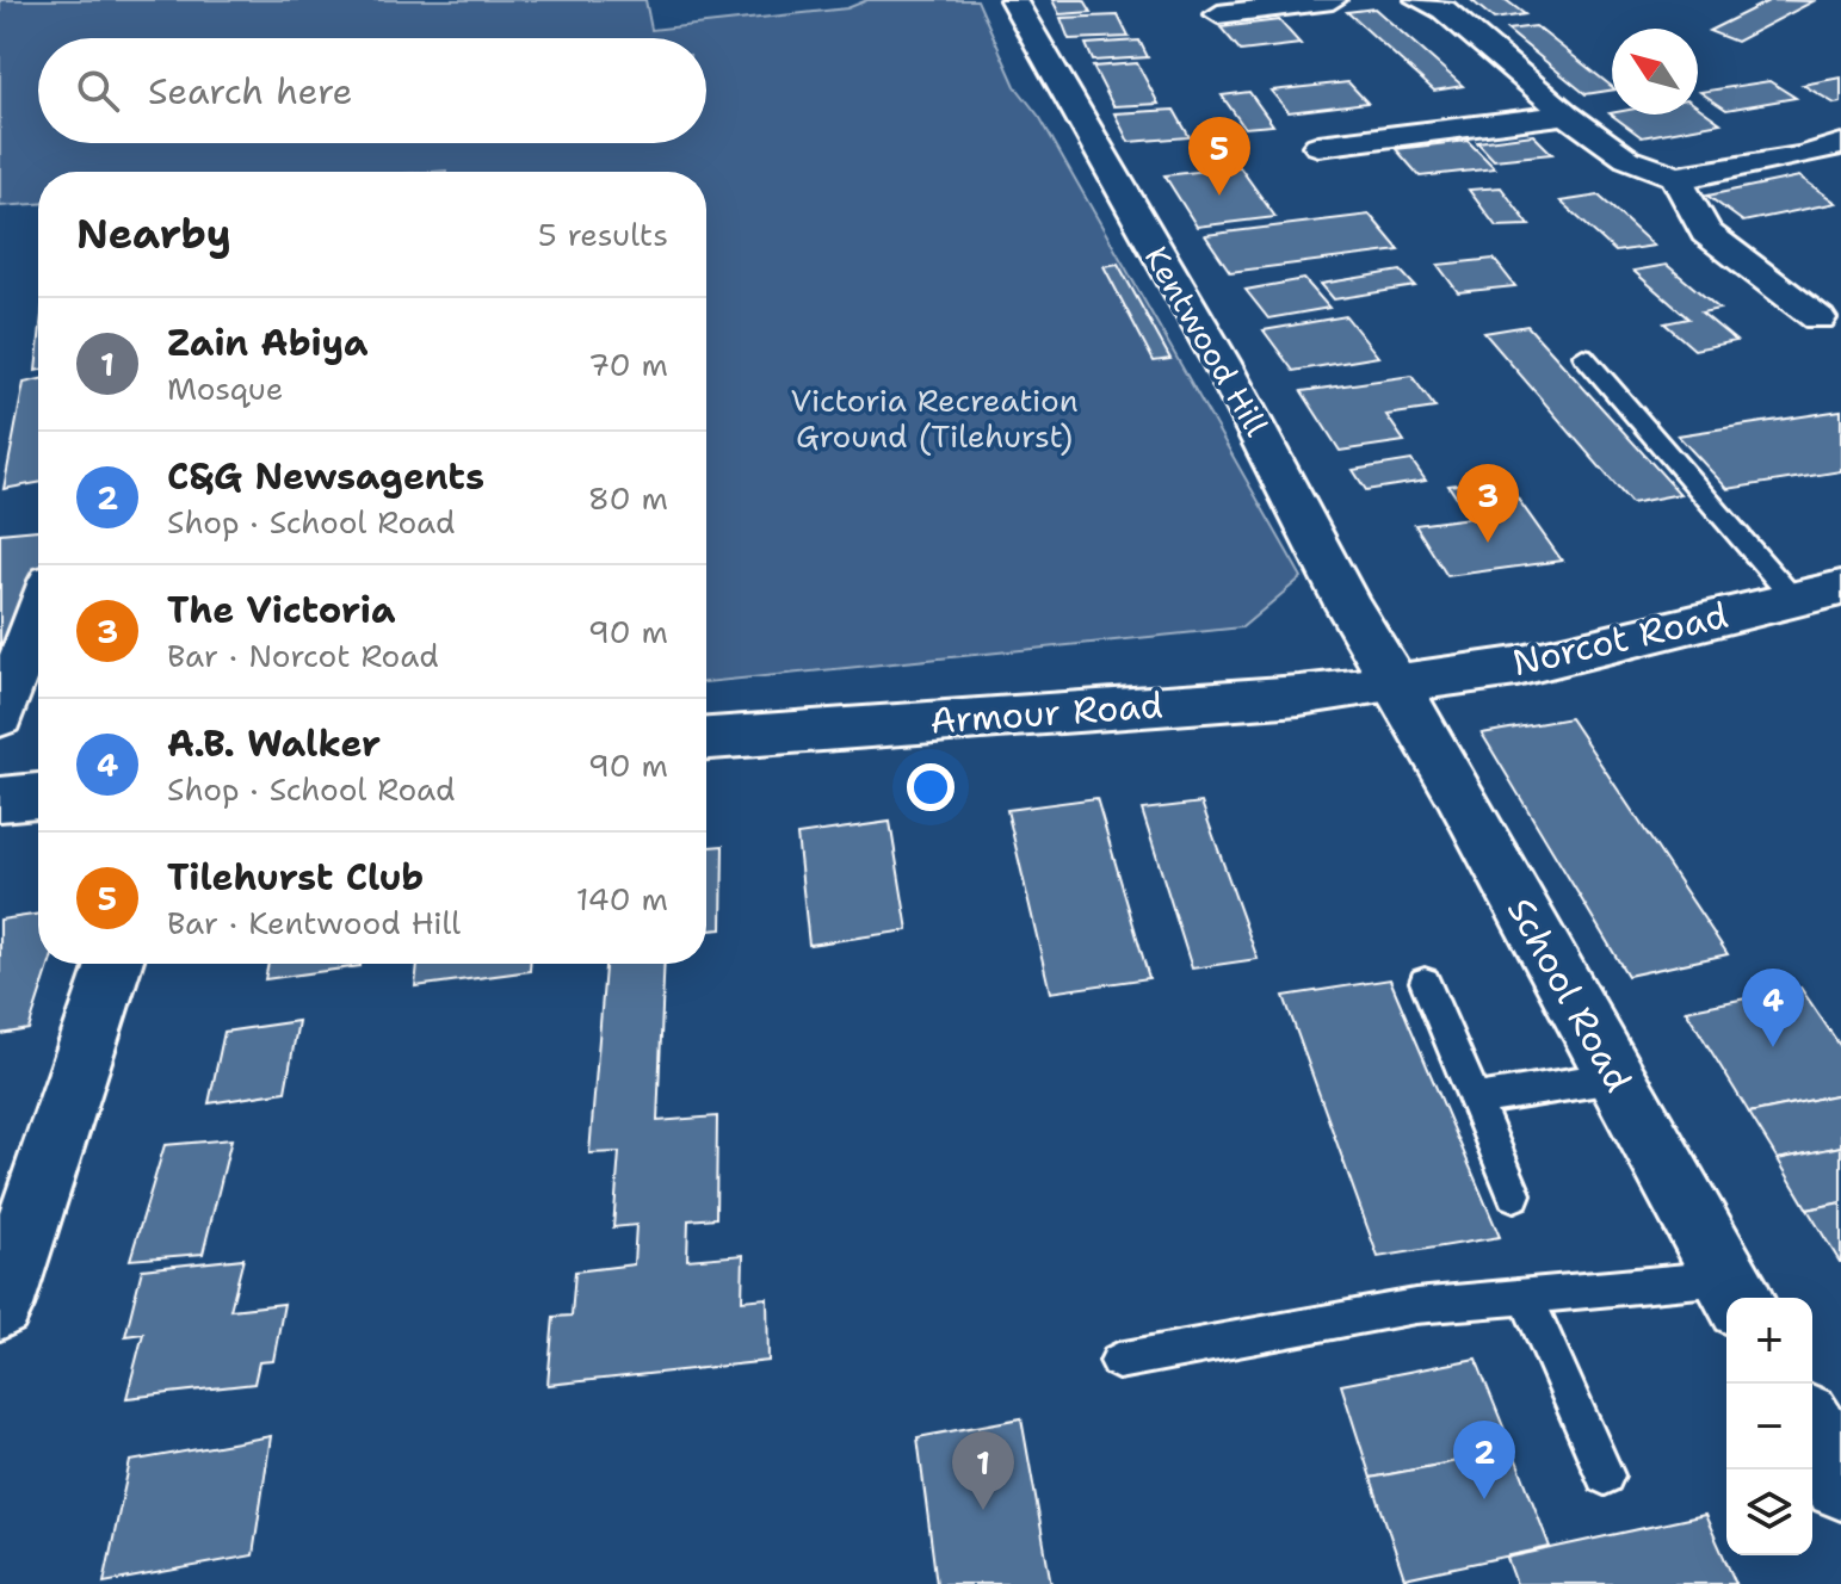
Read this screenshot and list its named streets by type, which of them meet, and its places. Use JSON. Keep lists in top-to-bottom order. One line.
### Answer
{"streets":{"street":["Kentwood Hill","Norcot Road","Armour Road","School Road"]},"crossings":[["Kentwood Hill","Norcot Road"],["Kentwood Hill","Armour Road"],["Kentwood Hill","School Road"],["Norcot Road","Armour Road"],["Norcot Road","School Road"],["Armour Road","School Road"]],"parks":["Victoria Recreation Ground (Tilehurst)"],"north":"top left","page":{"search":"Search here","pins":["5","3","4","2","1"],"heading":["Nearby","5 results"],"list":[{"mark":"1","name":"Zain Abiya","note":"Mosque","value":"70 m"},{"mark":"2","name":"C&G Newsagents","note":"Shop · School Road","value":"80 m"},{"mark":"3","name":"The Victoria","note":"Bar · Norcot Road","value":"90 m"},{"mark":"4","name":"A.B. Walker","note":"Shop · School Road","value":"90 m"},{"mark":"5","name":"Tilehurst Club","note":"Bar · Kentwood Hill","value":"140 m"}],"map_buttons":["+","−"]}}
